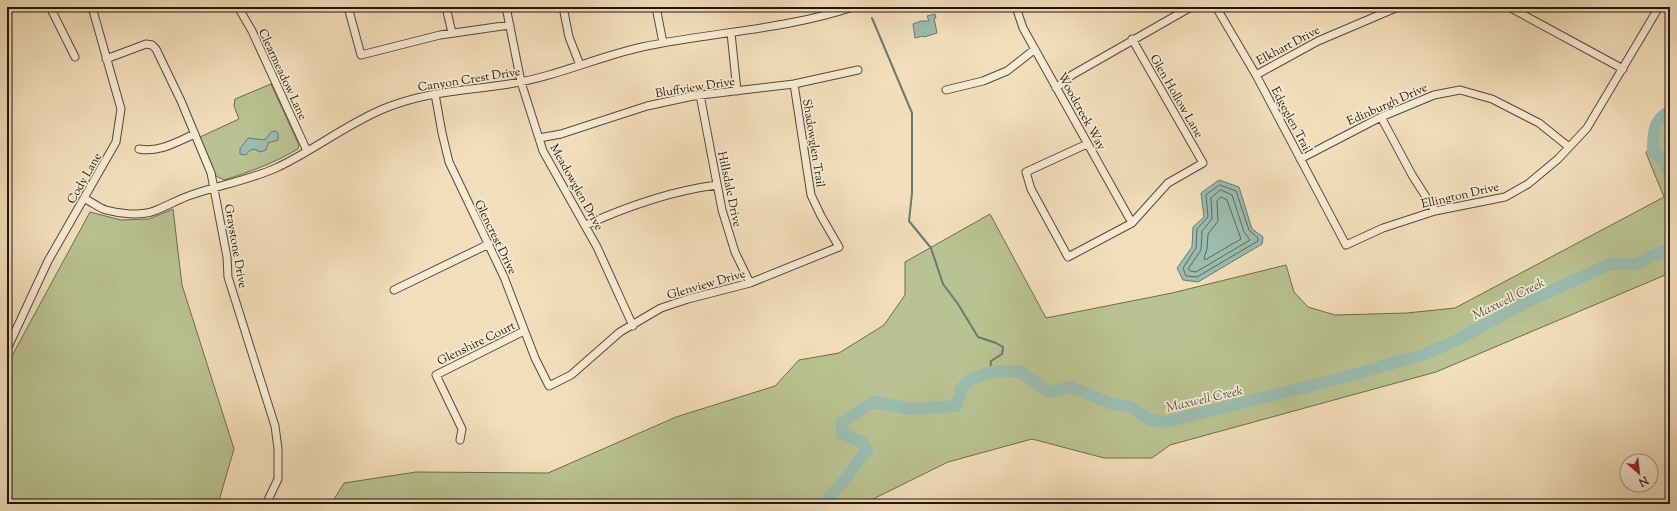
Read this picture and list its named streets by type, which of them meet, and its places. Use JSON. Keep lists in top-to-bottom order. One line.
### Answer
{"streets":{"street":["Elkhart Drive","Clearmeadow Lane","Canyon Crest Drive","Bluffview Drive","Glen Hollow Lane","Edinburgh Drive","Woodcreek Way","Edgeglen Trail","Shadowglen Trail","Cody Lane","Meadowglen Drive","Hillsdale Drive","Ellington Drive","Glencrest Drive","Graystone Drive","Glenview Drive","Glenshire Court"]},"crossings":[["Elkhart Drive","Edgeglen Trail"],["Clearmeadow Lane","Canyon Crest Drive"],["Canyon Crest Drive","Cody Lane"],["Canyon Crest Drive","Meadowglen Drive"],["Canyon Crest Drive","Glencrest Drive"],["Canyon Crest Drive","Graystone Drive"],["Bluffview Drive","Shadowglen Trail"],["Bluffview Drive","Meadowglen Drive"],["Bluffview Drive","Hillsdale Drive"],["Glen Hollow Lane","Woodcreek Way"],["Edinburgh Drive","Edgeglen Trail"],["Edinburgh Drive","Ellington Drive"],["Edgeglen Trail","Ellington Drive"],["Shadowglen Trail","Glenview Drive"],["Cody Lane","Graystone Drive"],["Meadowglen Drive","Glenview Drive"],["Hillsdale Drive","Glenview Drive"],["Glencrest Drive","Glenview Drive"],["Glencrest Drive","Glenshire Court"]],"water":["Maxwell Creek"],"north":"bottom right"}
